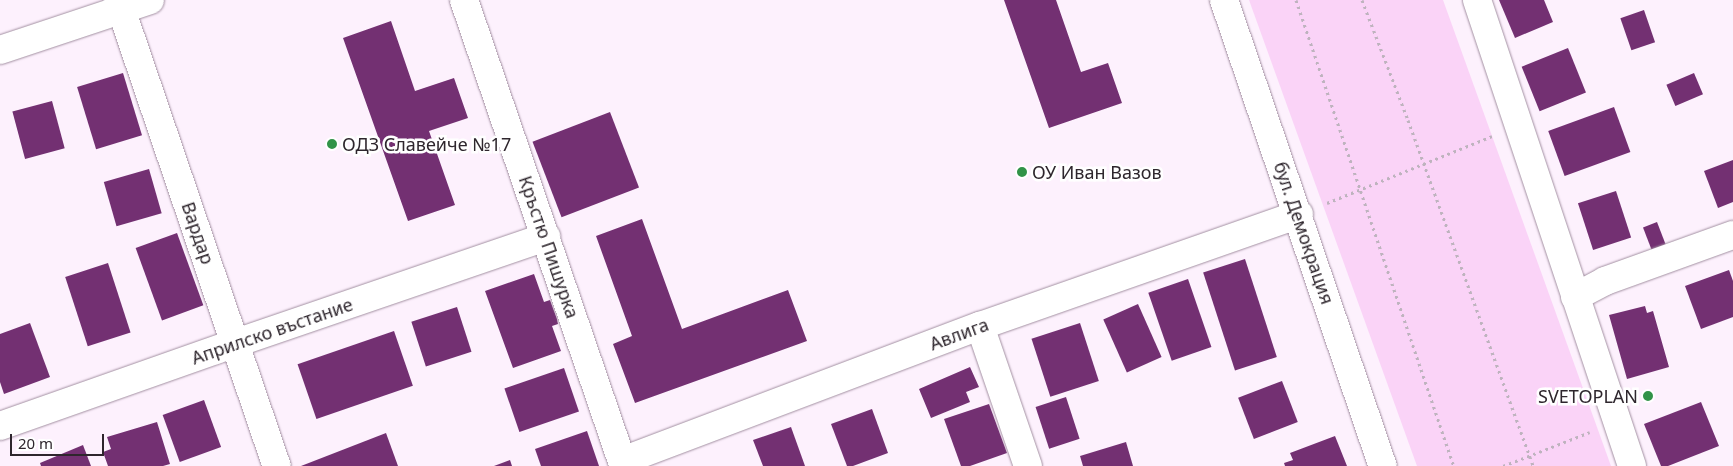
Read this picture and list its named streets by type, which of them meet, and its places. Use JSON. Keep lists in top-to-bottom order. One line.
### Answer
{"streets":{"street":["Вардар","бул. Демокрация","Кръстю Пишурка","Априлско въстание","Авлига"]},"crossings":[["Вардар","Априлско въстание"],["бул. Демокрация","Авлига"],["Кръстю Пишурка","Априлско въстание"],["Кръстю Пишурка","Авлига"]],"places":["ОДЗ Славейче №17","ОУ Иван Вазов","SVETOPLAN"],"scale_bar":"20 m"}
